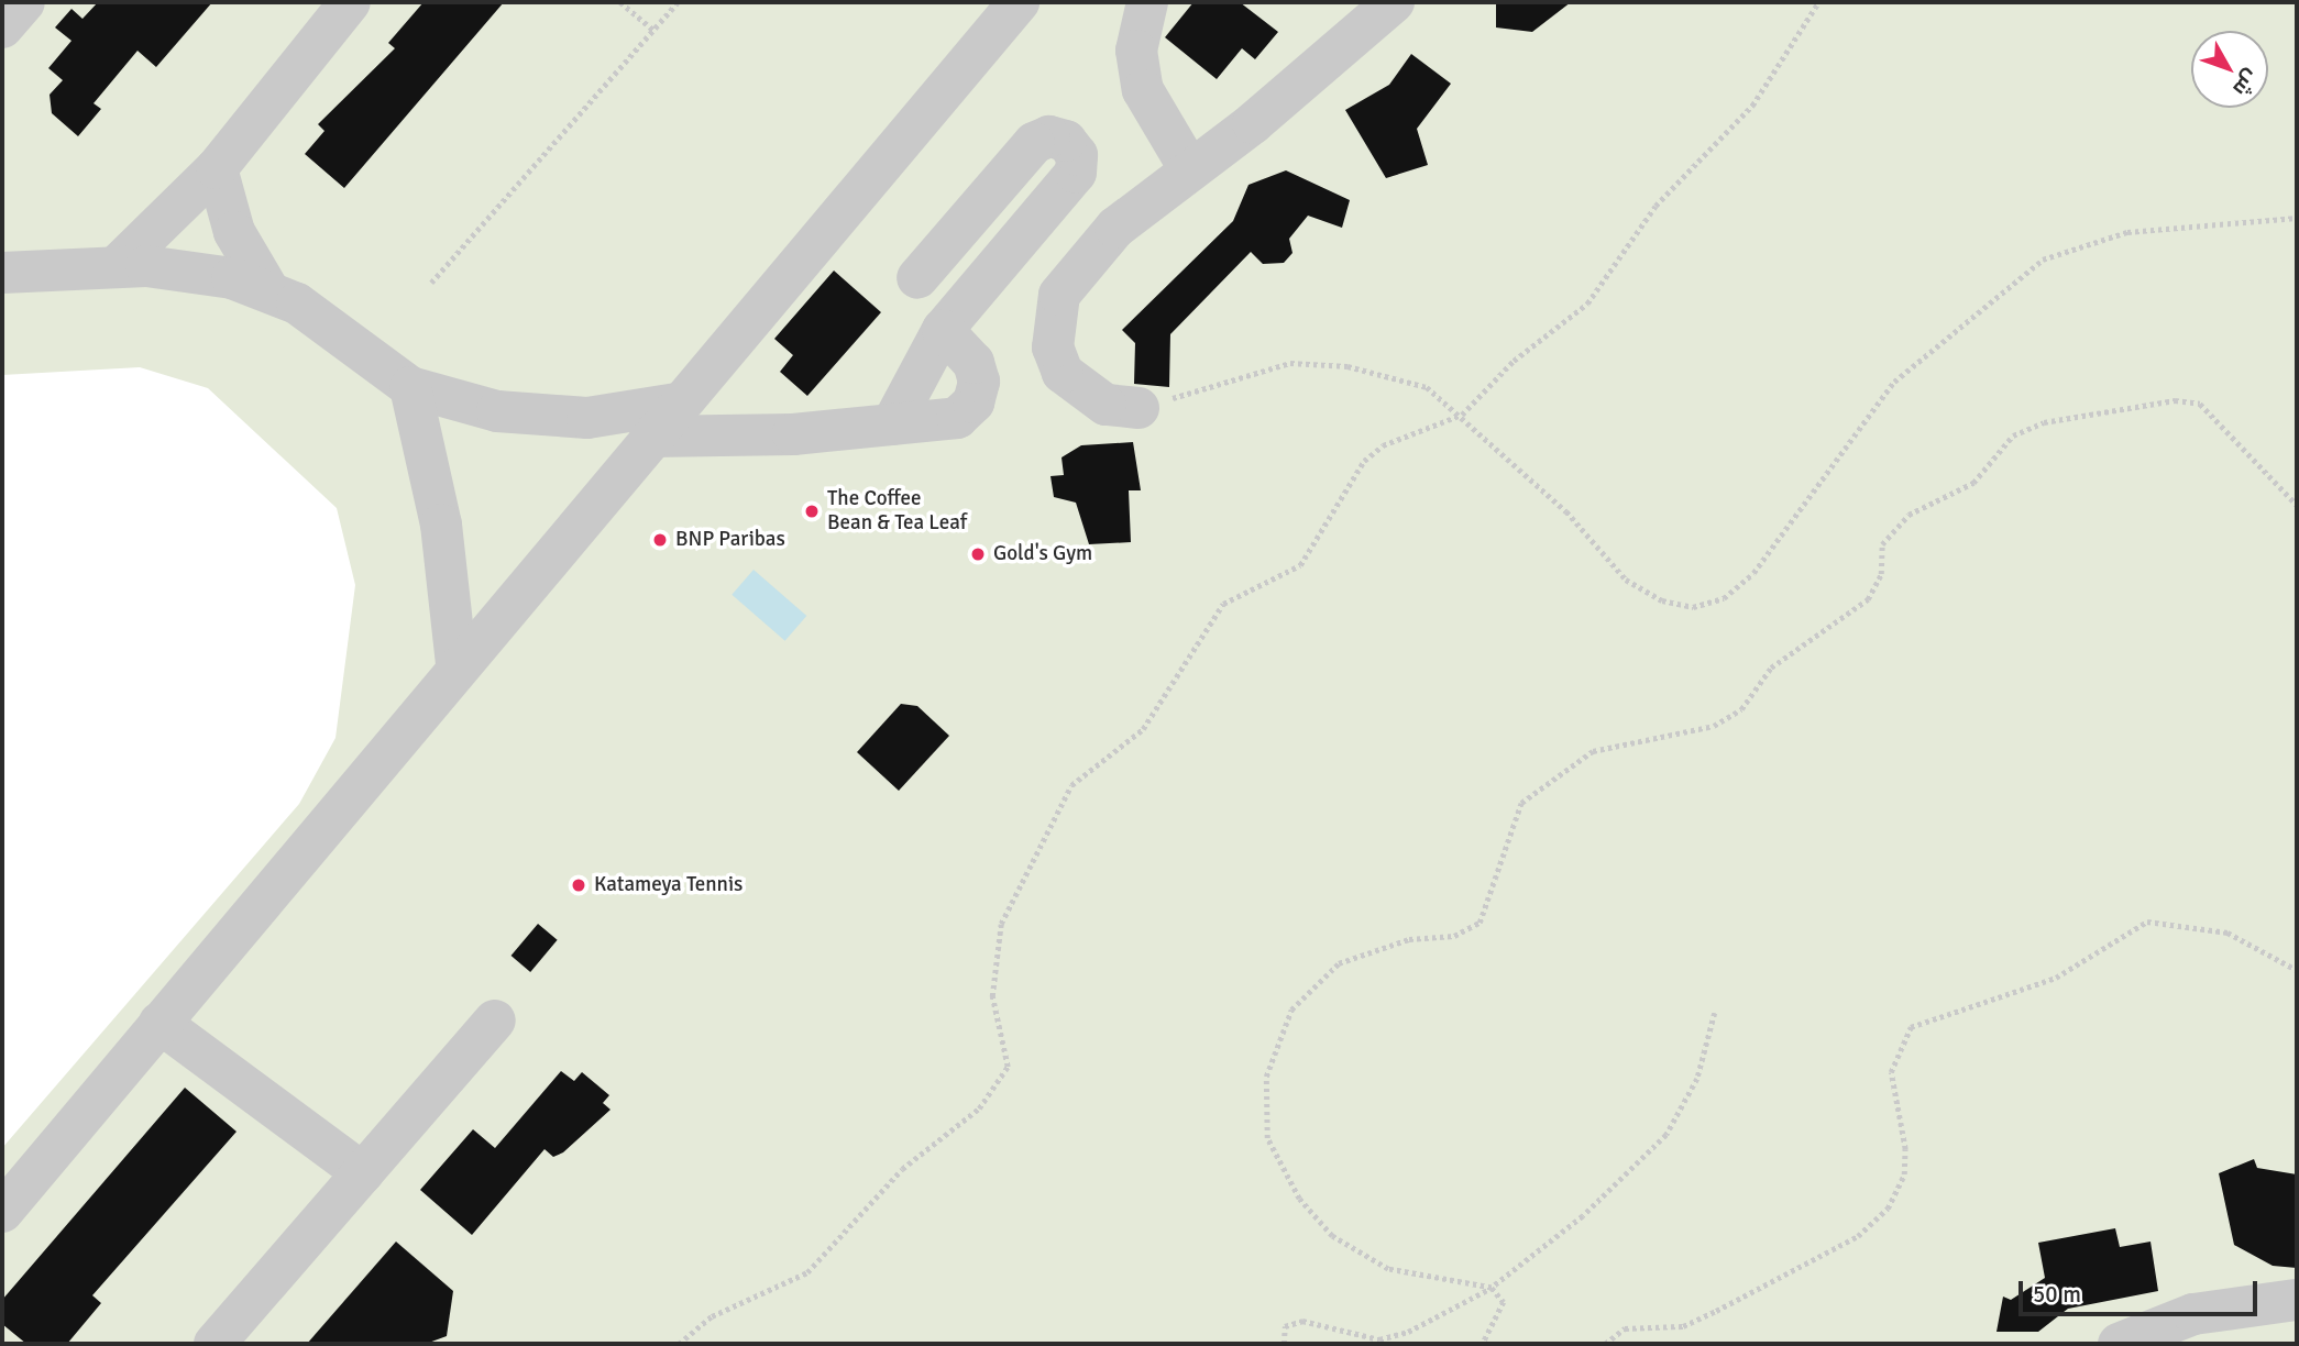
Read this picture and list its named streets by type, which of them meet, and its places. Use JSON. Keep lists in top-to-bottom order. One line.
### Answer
{"places":["The Coffee Bean & Tea Leaf","BNP Paribas","Gold's Gym","Katameya Tennis"],"scale_bar":"50 m","north":"bottom right"}
